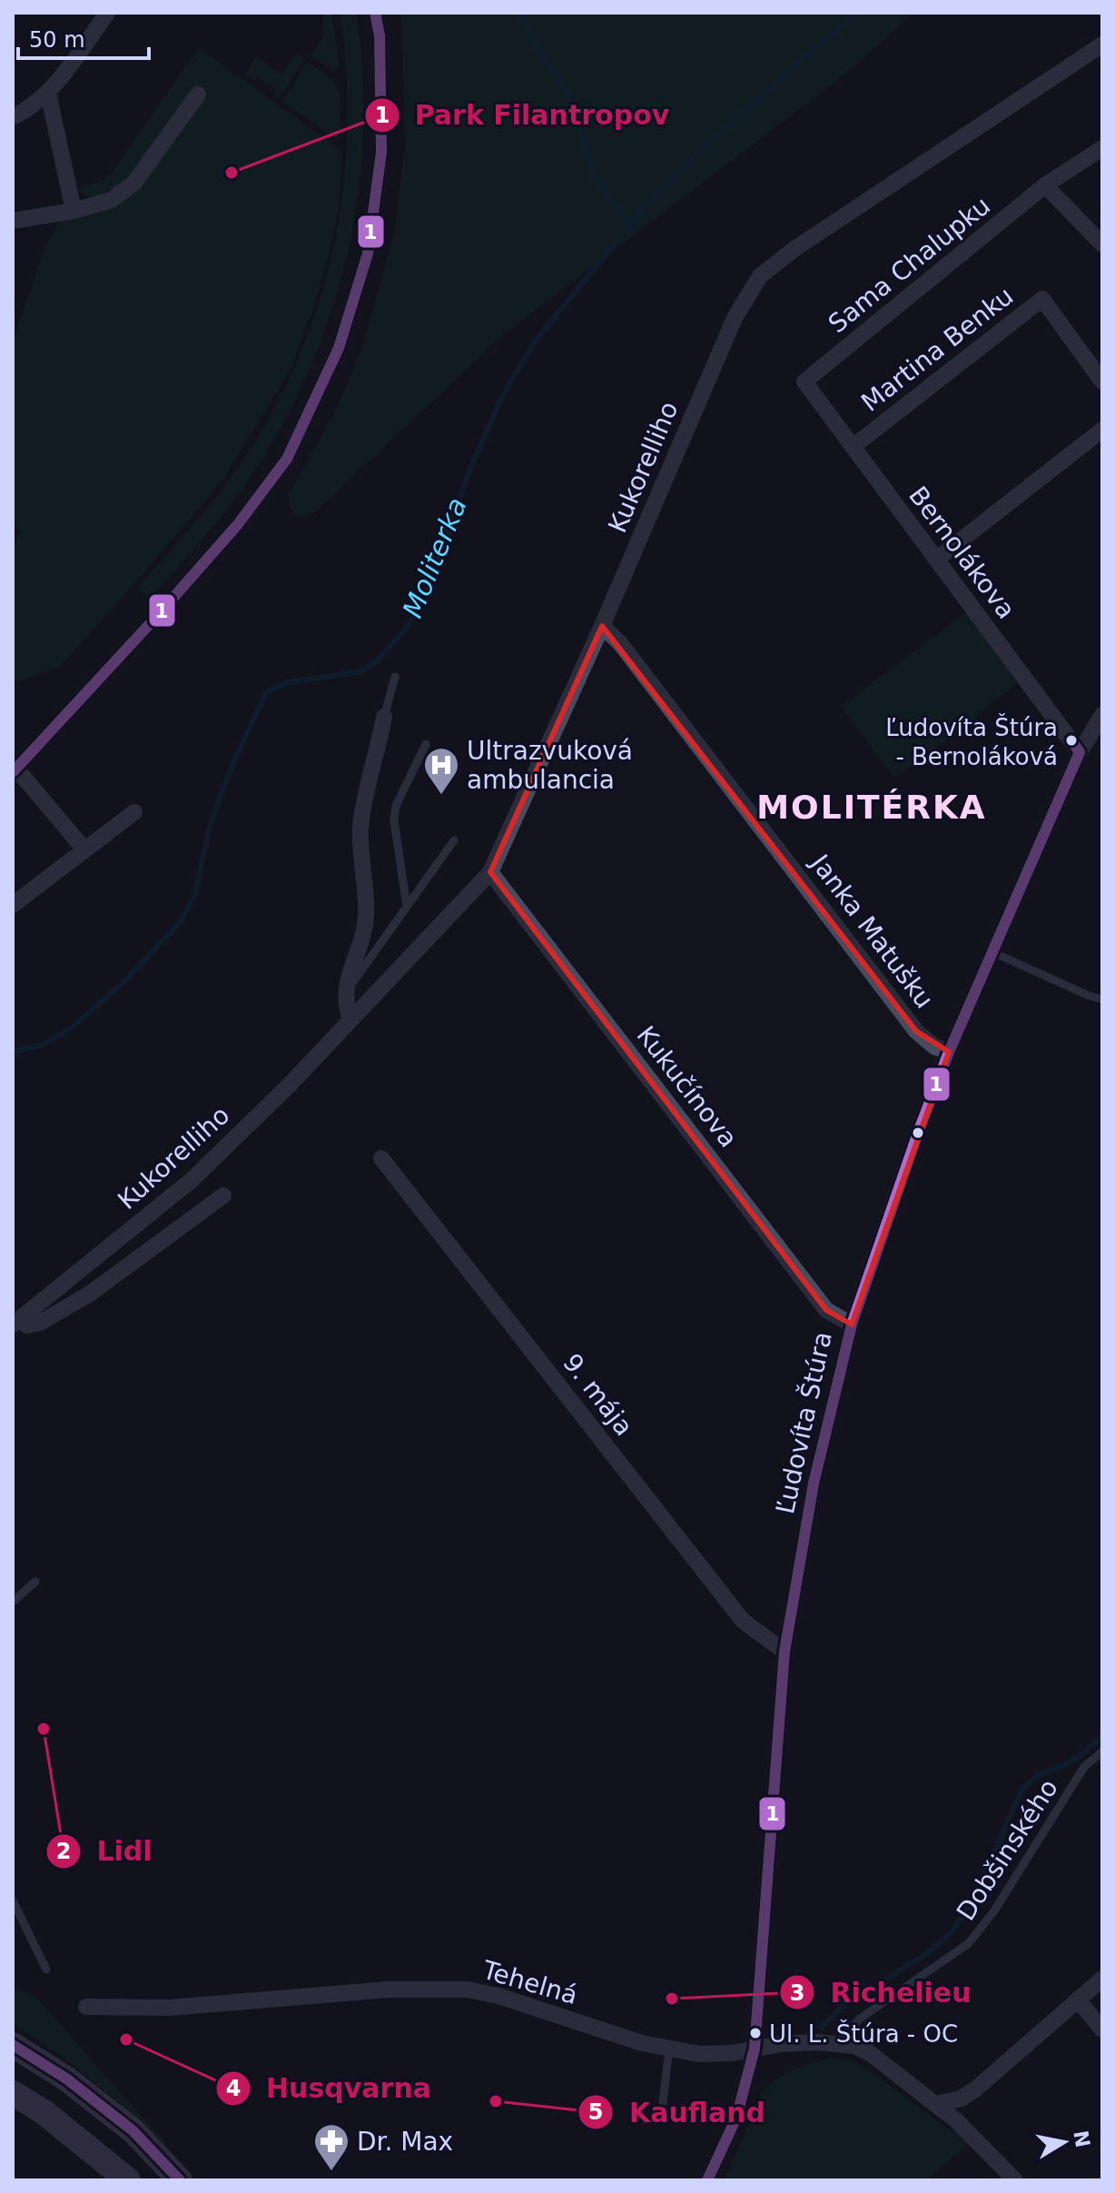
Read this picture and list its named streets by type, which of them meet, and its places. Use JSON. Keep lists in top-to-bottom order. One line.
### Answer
{"streets":{"street":["Sama Chalupku","Martina Benku","Kukorelliho","Bernolákova","Janka Matušku","Kukučínova","9. mája","Ľudovíta Štúra","Tehelná"],"lane":["Dobšinského"]},"crossings":[["Sama Chalupku","Bernolákova"],["Martina Benku","Bernolákova"],["Kukorelliho","Janka Matušku"],["Kukorelliho","Kukučínova"],["Bernolákova","Ľudovíta Štúra"],["Janka Matušku","Ľudovíta Štúra"],["Kukučínova","Ľudovíta Štúra"],["9. mája","Ľudovíta Štúra"],["Ľudovíta Štúra","Tehelná"],["Dobšinského","Tehelná"]],"districts":["MOLITÉRKA"],"water":["Moliterka"],"places":{"other":["Park Filantropov","Ľudovíta Štúra - Bernoláková","Lidl","Richelieu","Ul. L. Štúra - OC","Husqvarna","Kaufland"],"hospital":["Ultrazvuková ambulancia"],"pharmacy":["Dr. Max"]},"lines":["transit line 1"],"scale_bar":"50 m","north":"right"}
